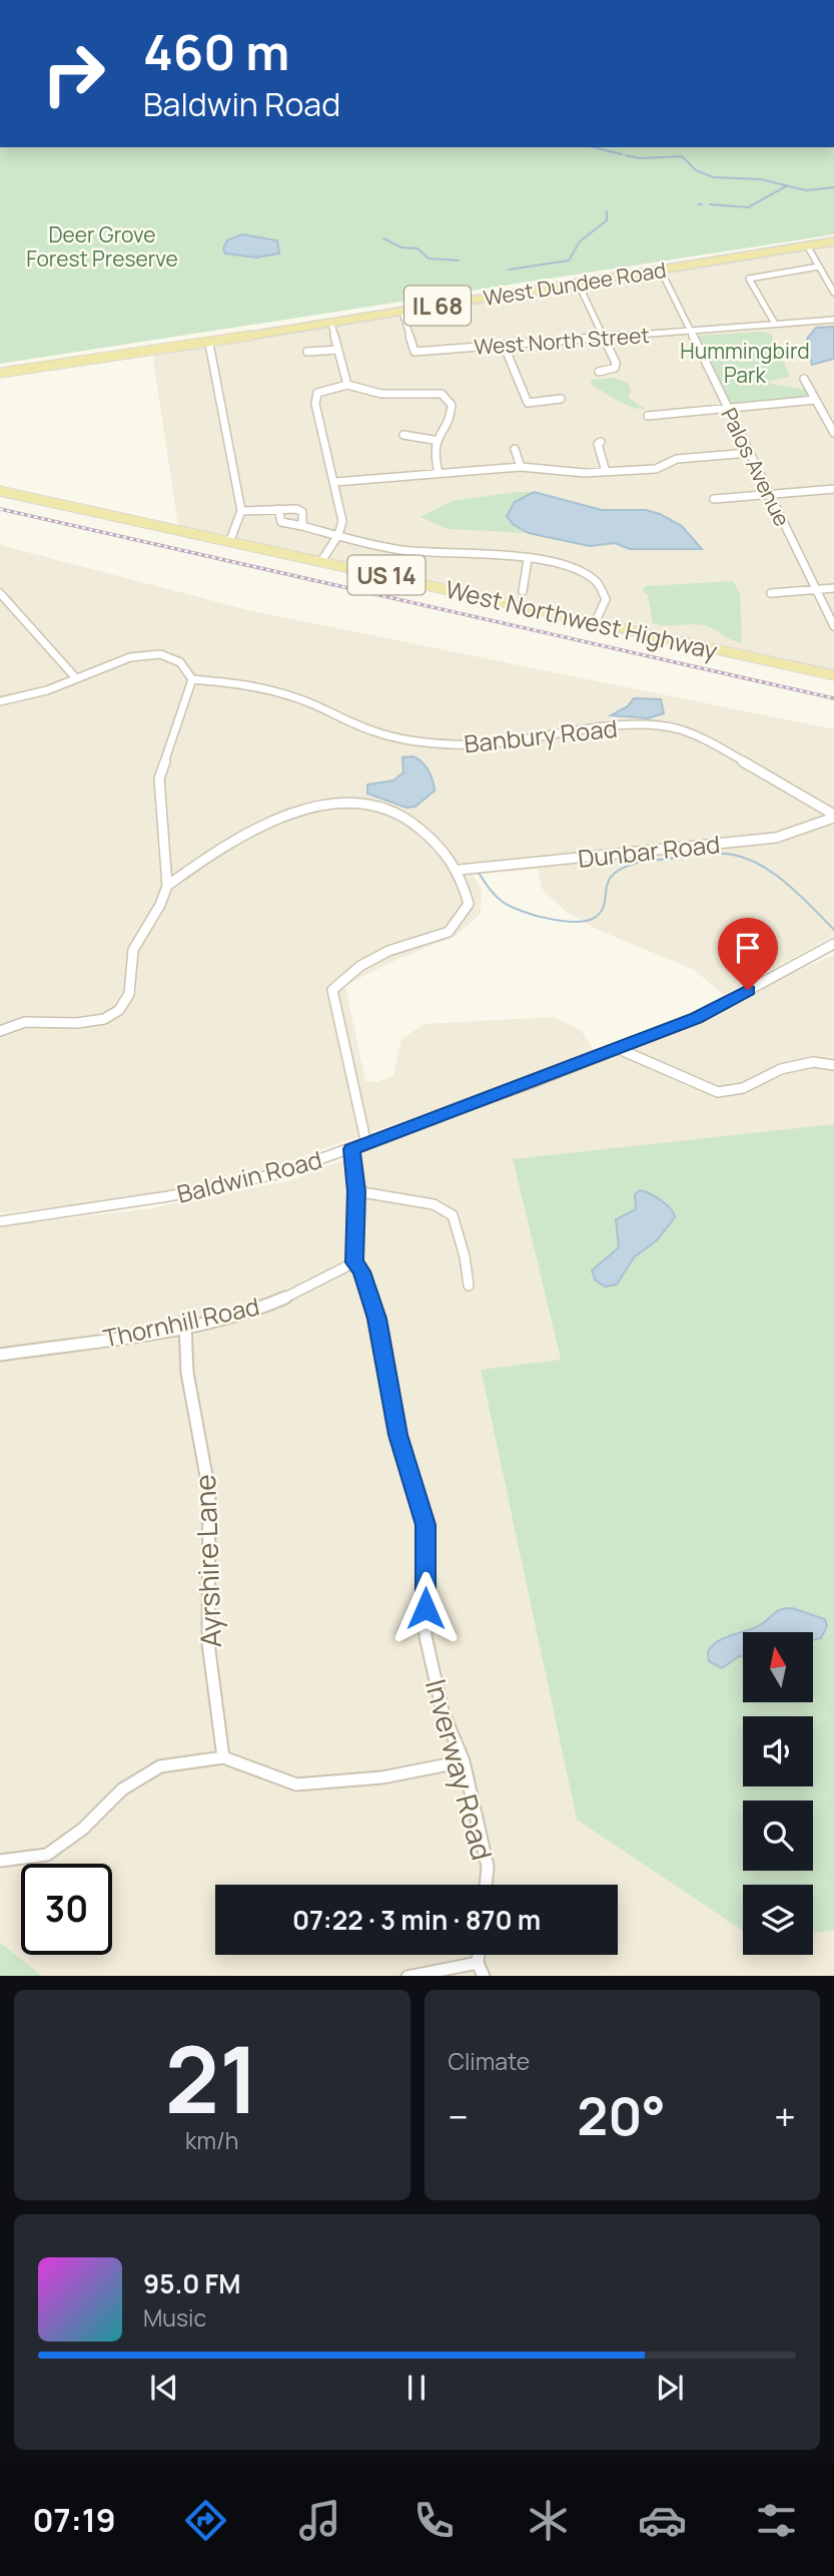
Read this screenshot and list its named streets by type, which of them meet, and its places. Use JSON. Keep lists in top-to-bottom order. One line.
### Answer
{"streets":{"main road":["West Dundee Road","IL 68","US 14","West Northwest Highway"],"street":["West North Street","Palos Avenue","Banbury Road","Dunbar Road","Baldwin Road","Thornhill Road","Ayrshire Lane","Inverway Road"]},"crossings":[["West Dundee Road","West North Street"],["West Dundee Road","Palos Avenue"],["West North Street","Palos Avenue"],["Banbury Road","Dunbar Road"],["Baldwin Road","Inverway Road"],["Thornhill Road","Ayrshire Lane"],["Thornhill Road","Inverway Road"]],"parks":["Deer Grove Forest Preserve","Hummingbird Park"],"north":"top","page":{"turn":["460 m","Baldwin Road"],"limit":"30","trip":"07:22 · 3 min · 870 m","tile":[["21","km/h"],"Climate"],"heat":["−","20°","+"],"song":["95.0 FM","Music"],"tabs":"07:19"}}
